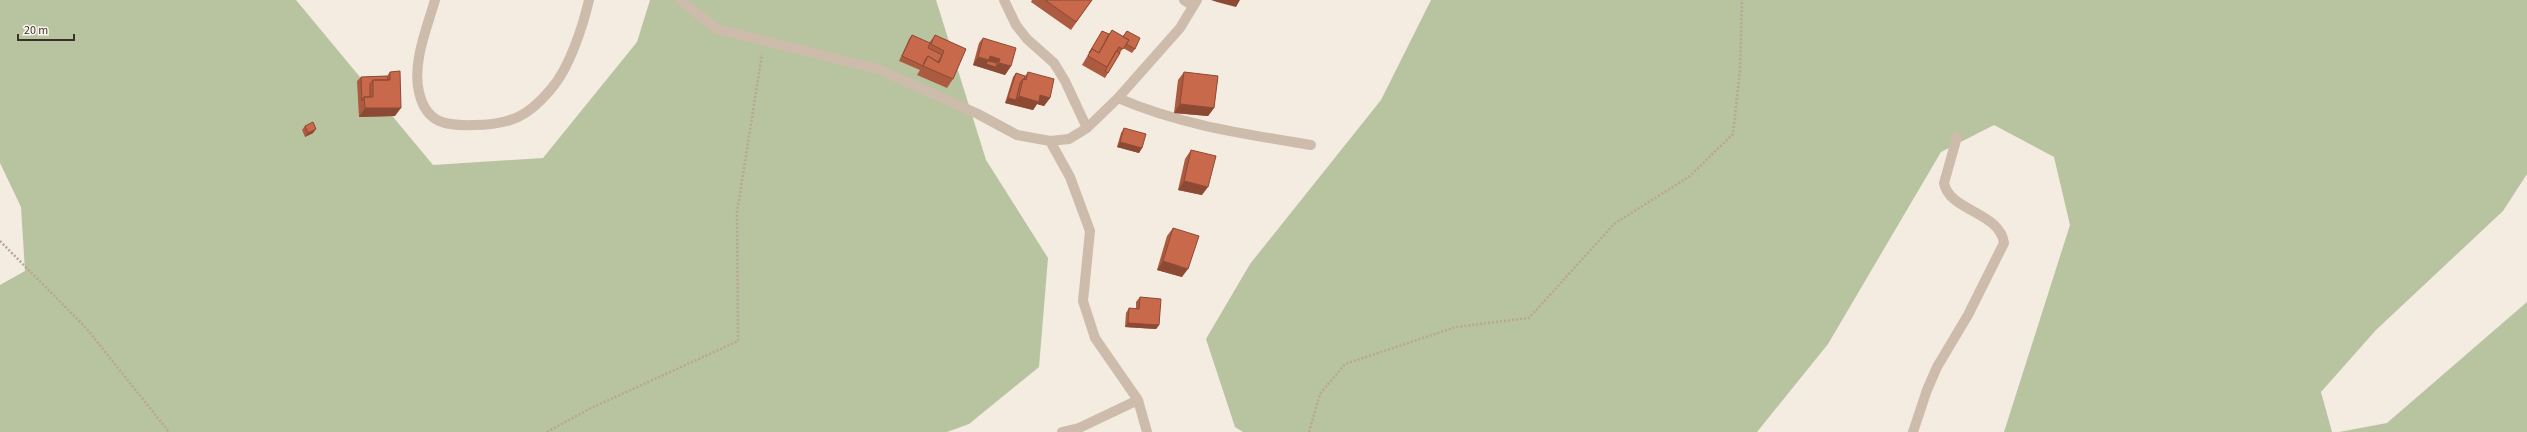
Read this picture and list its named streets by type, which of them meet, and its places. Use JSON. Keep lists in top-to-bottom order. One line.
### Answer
{"scale_bar":"20 m"}
